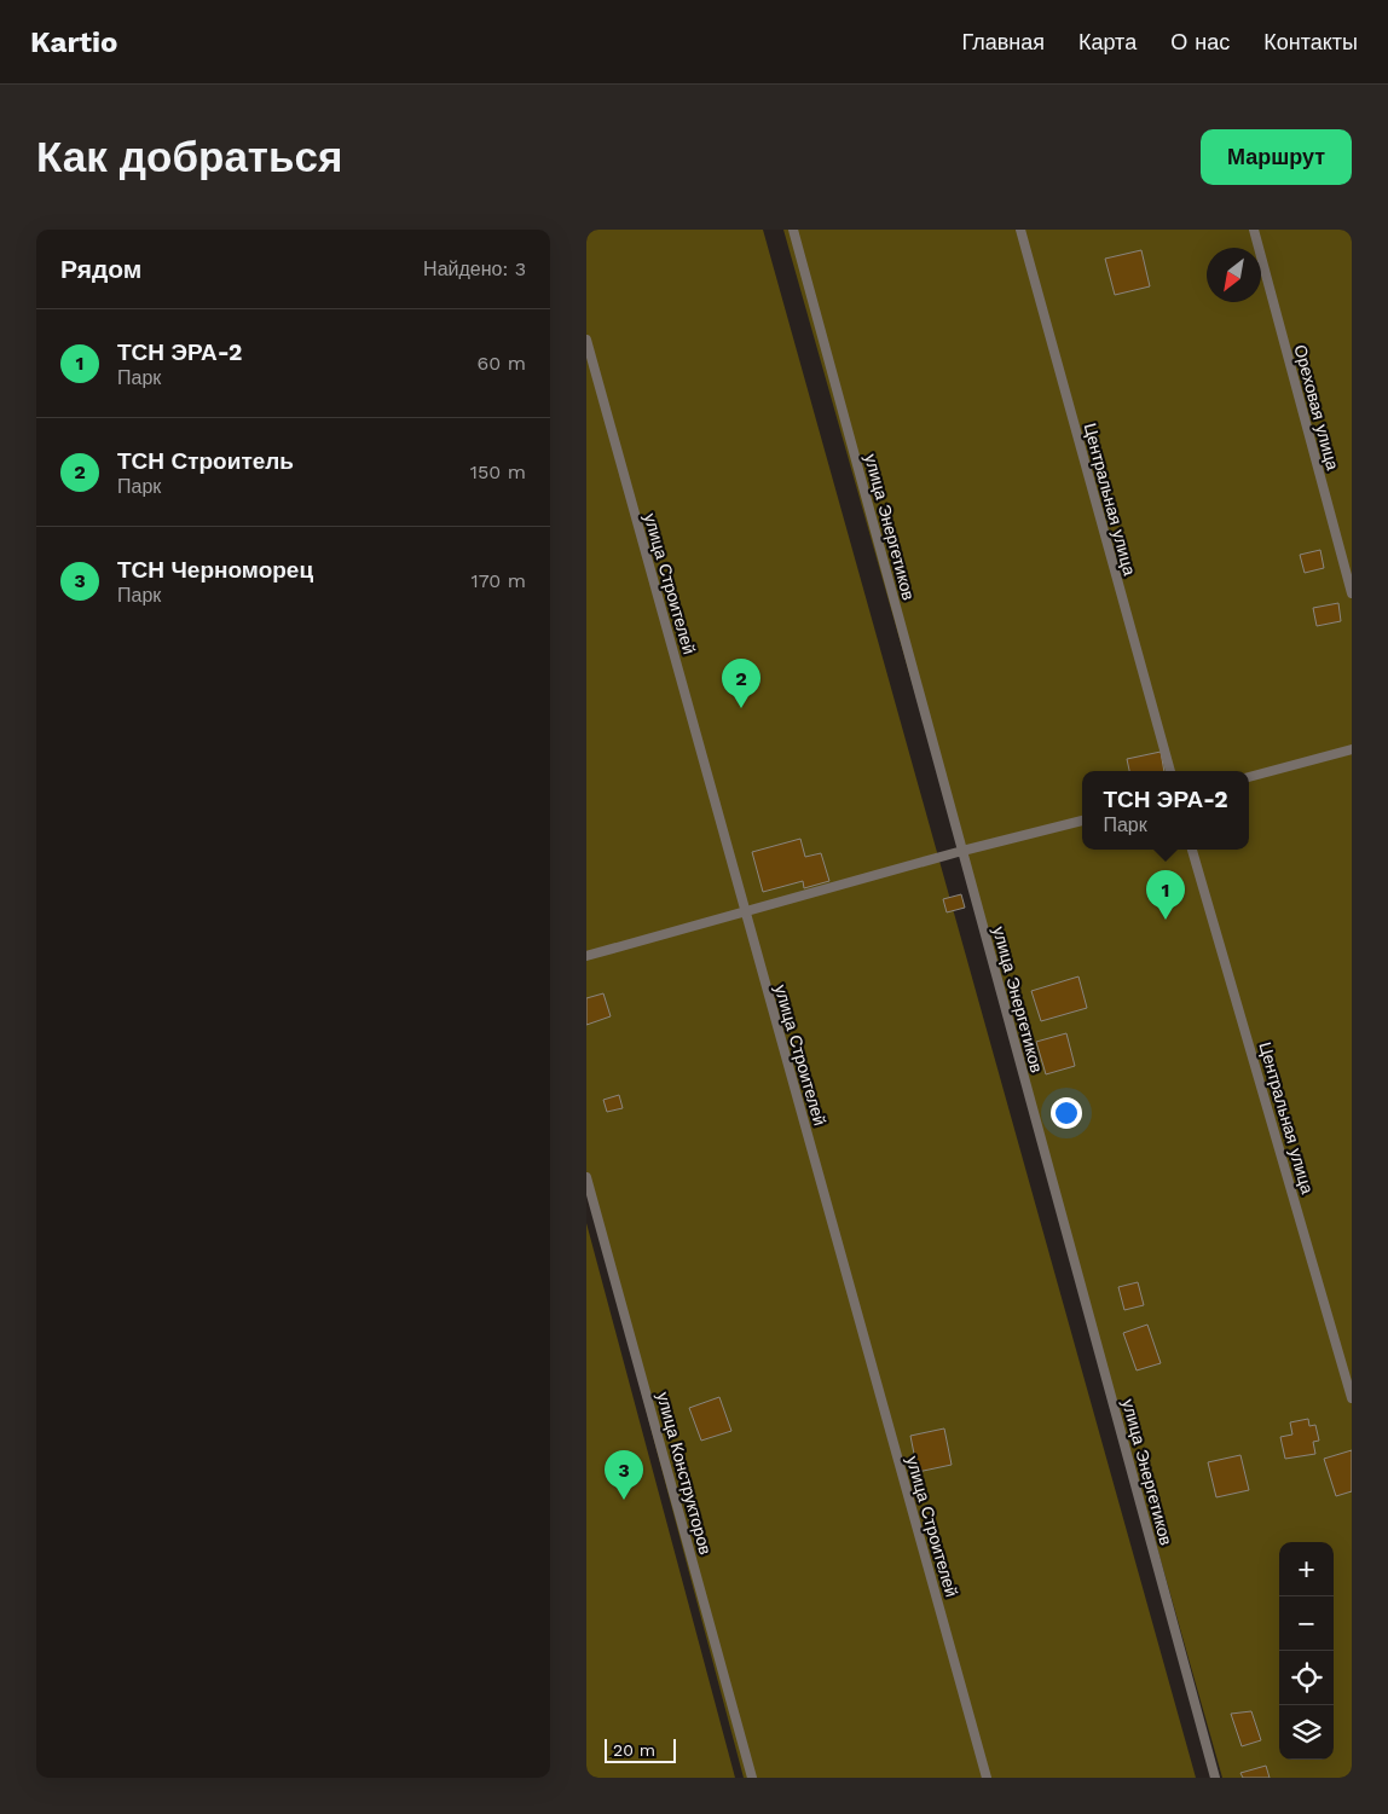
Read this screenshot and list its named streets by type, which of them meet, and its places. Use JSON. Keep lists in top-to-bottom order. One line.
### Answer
{"streets":{"lane":["Ореховая улица","Центральная улица","улица Энергетиков","улица Строителей","улица Конструкторов"]},"scale_bar":"20 m","north":"bottom left","page":{"header":"Kartio","nav":["Главная","Карта","О нас","Контакты"],"buttons":"Маршрут","title":"Как добраться","heading":["Рядом","Найдено: 3"],"list":[{"mark":"1","name":"ТСН ЭРА-2","note":"Парк","value":"60 m"},{"mark":"2","name":"ТСН Строитель","note":"Парк","value":"150 m"},{"mark":"3","name":"ТСН Черноморец","note":"Парк","value":"170 m"}],"pins":["2","1","3"],"popup":["ТСН ЭРА-2","Парк"],"map_buttons":["+","−"],"scale":"20 m"}}
